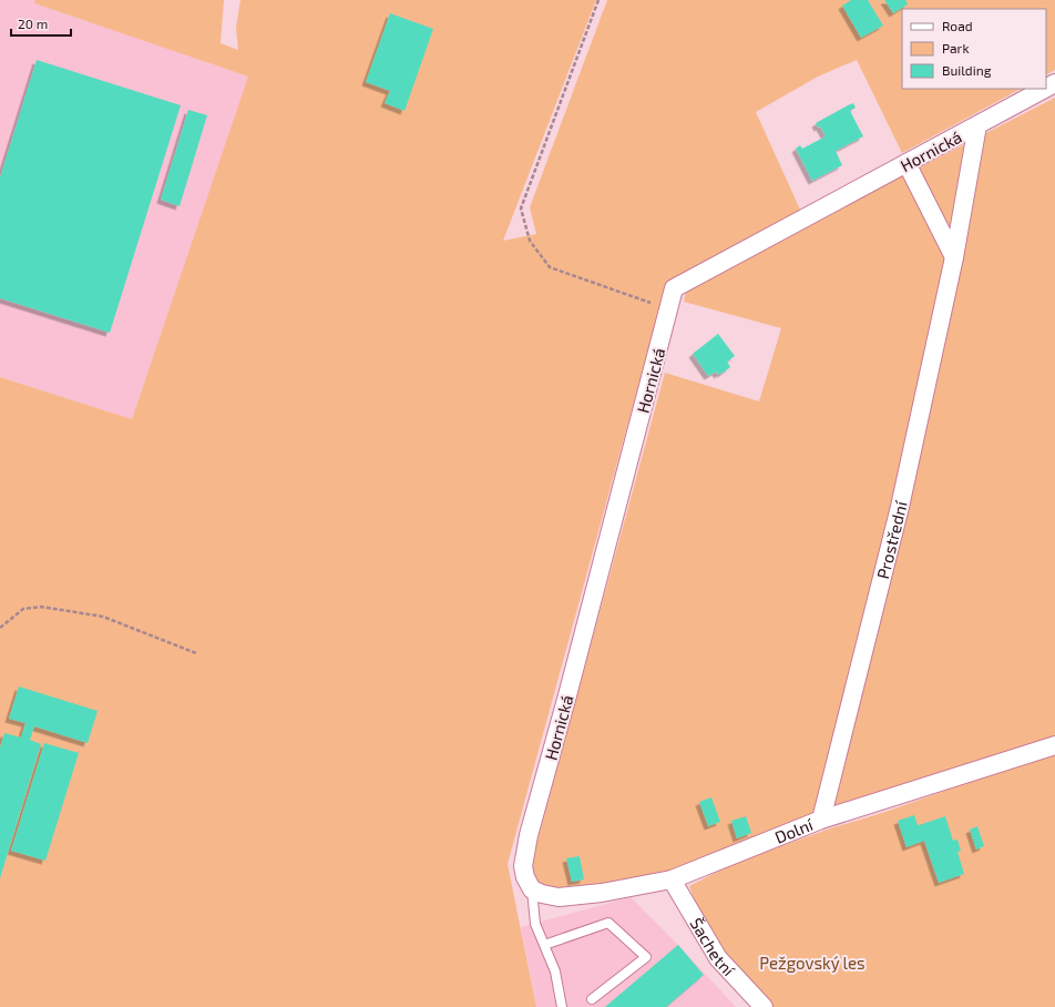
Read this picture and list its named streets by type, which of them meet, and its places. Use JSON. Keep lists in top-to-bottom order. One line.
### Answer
{"streets":{"street":["Hornická","Prostřední","Dolní","Šachetní"]},"crossings":[["Hornická","Prostřední"],["Hornická","Dolní"],["Prostřední","Dolní"],["Dolní","Šachetní"]],"parks":["Pežgovský les"],"legend":["Road","Park","Building"],"scale_bar":"20 m"}
